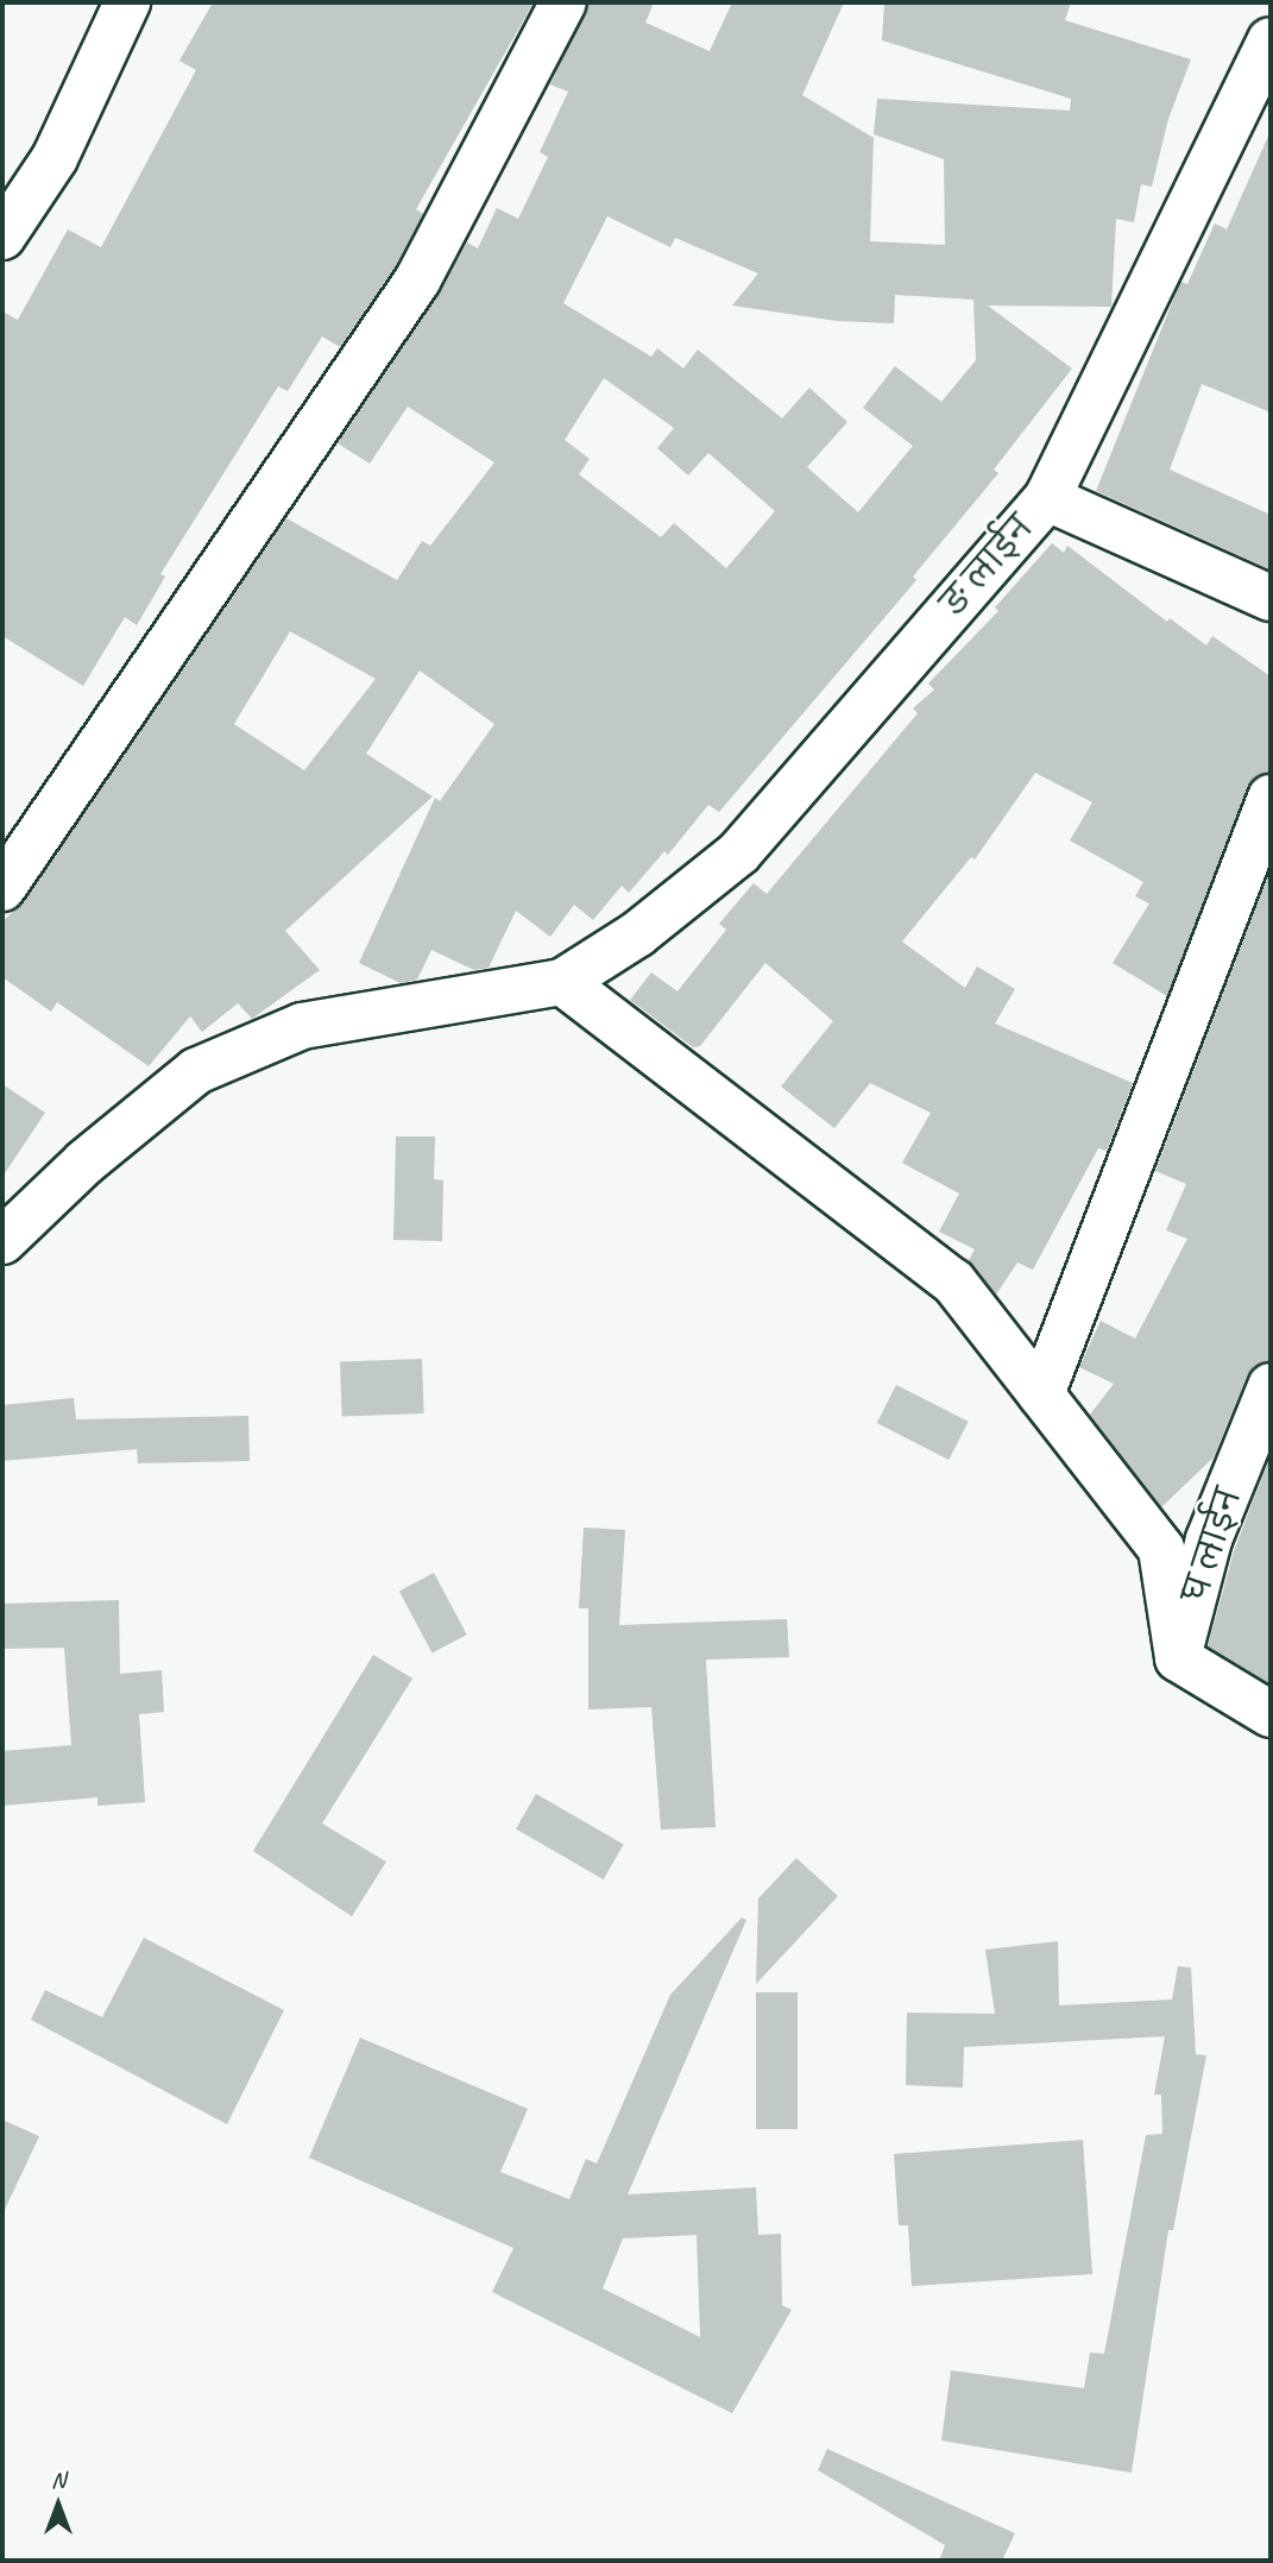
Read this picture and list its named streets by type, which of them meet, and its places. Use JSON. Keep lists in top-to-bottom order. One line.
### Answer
{"streets":{"street":["ङ लाईन","घ लाईन"]},"north":"top"}
